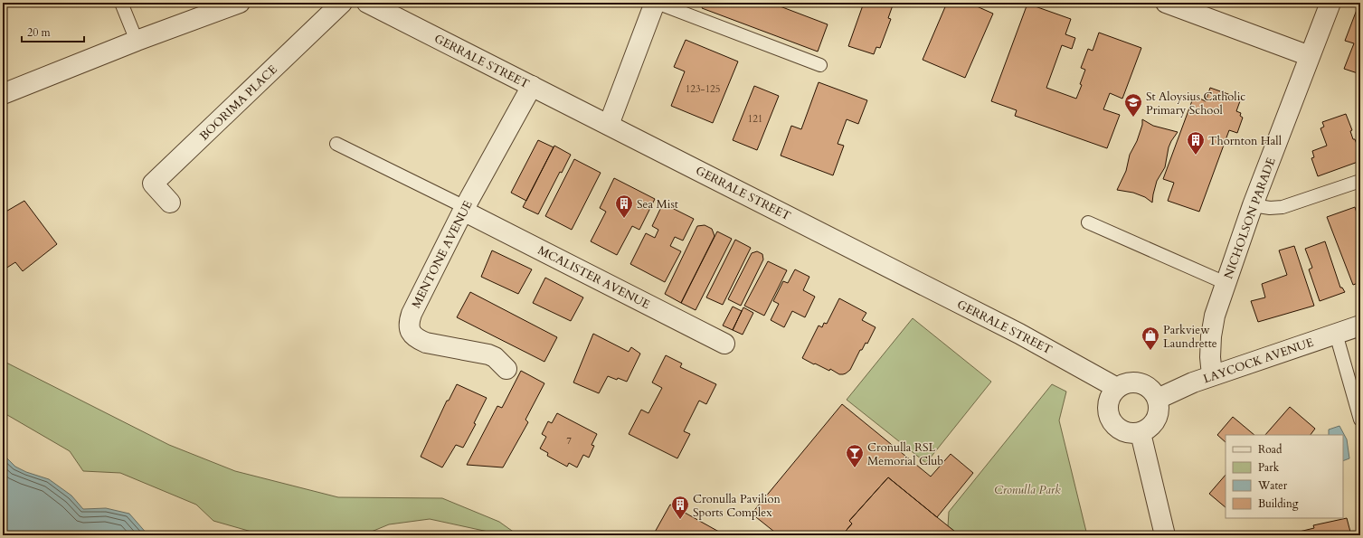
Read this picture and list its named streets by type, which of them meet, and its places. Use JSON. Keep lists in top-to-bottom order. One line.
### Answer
{"streets":{"street":["GERRALE STREET","BOORIMA PLACE","NICHOLSON PARADE","MENTONE AVENUE","MCALISTER AVENUE","LAYCOCK AVENUE"]},"crossings":[["GERRALE STREET","MENTONE AVENUE"],["GERRALE STREET","LAYCOCK AVENUE"],["NICHOLSON PARADE","LAYCOCK AVENUE"],["MENTONE AVENUE","MCALISTER AVENUE"]],"parks":["Cronulla Park"],"places":{"school or university":["St Aloysius Catholic Primary School"],"building":["Thornton Hall","Sea Mist","Cronulla Pavilion Sports Complex"],"shop":["Parkview Laundrette"],"bar":["Cronulla RSL Memorial Club"]},"house_numbers":["123-125","121","7"],"legend":["Road","Park","Water","Building"],"scale_bar":"20 m"}
